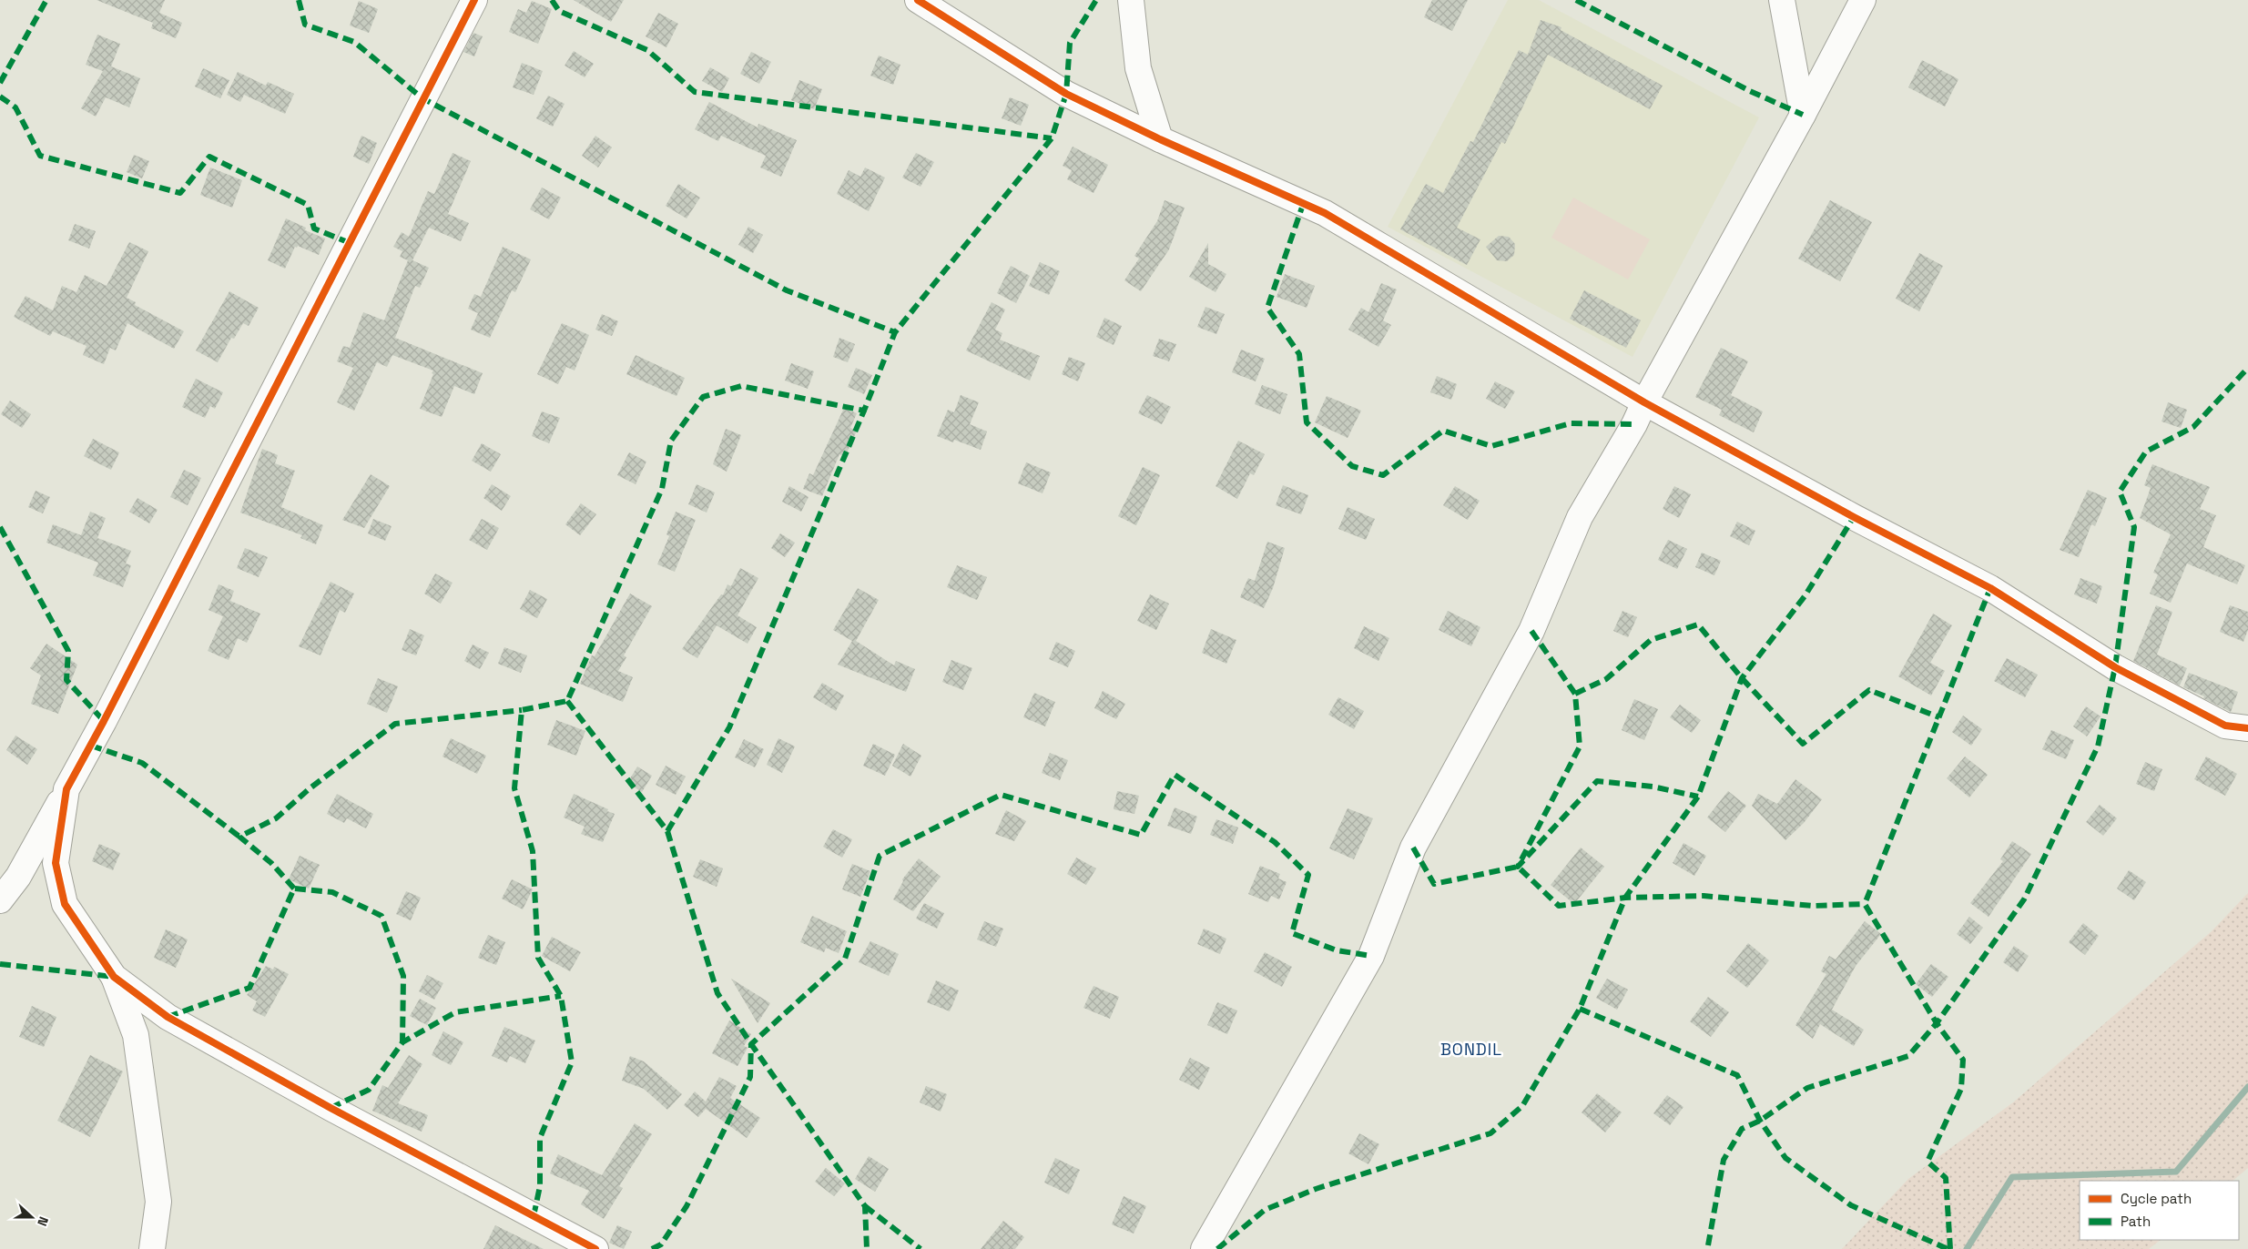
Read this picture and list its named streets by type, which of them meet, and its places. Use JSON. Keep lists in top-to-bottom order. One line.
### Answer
{"districts":["BONDIL"],"legend":["Cycle path","Path"],"north":"right"}
